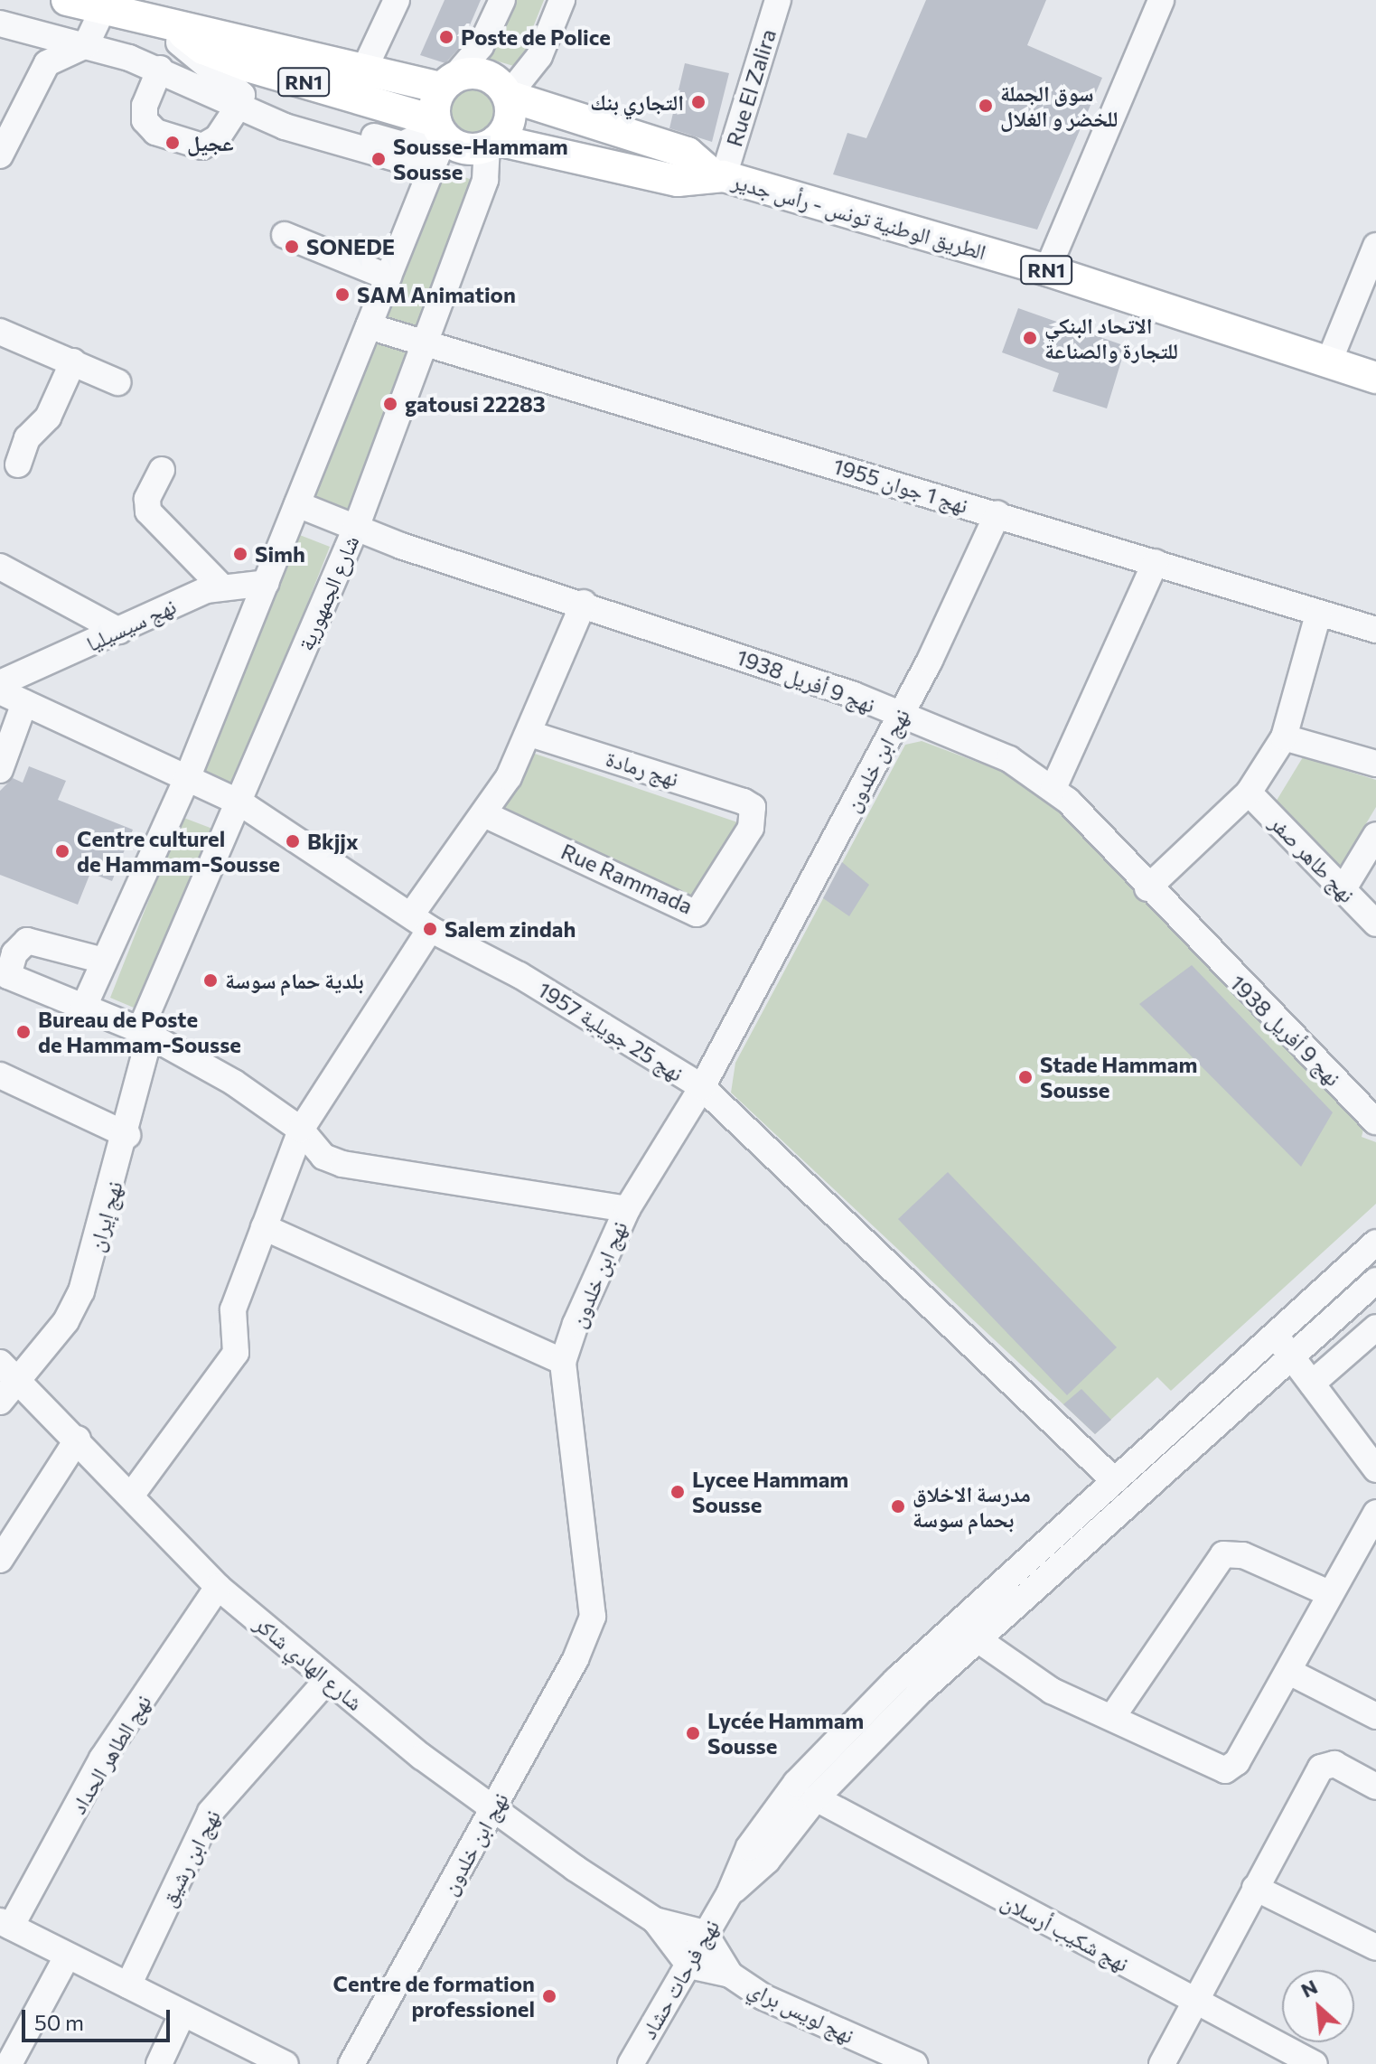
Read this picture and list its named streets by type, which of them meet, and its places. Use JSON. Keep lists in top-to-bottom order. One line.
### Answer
{"streets":{"main road":["RN1","الطريق الوطنية تونس - رأس جدير"],"street":["Rue El Zalira","نهج 1 جوان 1955","شارع الجمهورية","نهج سيسيليا","نهج 9 أفريل 1938","نهج ابن خلدون","نهج رمادة","نهج طاهر صفر","Rue Rammada","نهج 25 جويلية 1957","نهج إيران","شارع الهادي شاكر","نهج الطاهر الحداد","نهج ابن رشيق","نهج شكيب أرسلان","نهج فرحات حشاد","نهج لويس براي"]},"crossings":[["RN1","الطريق الوطنية تونس - رأس جدير"],["RN1","شارع الجمهورية"],["Rue El Zalira","الطريق الوطنية تونس - رأس جدير"],["الطريق الوطنية تونس - رأس جدير","شارع الجمهورية"],["نهج 1 جوان 1955","شارع الجمهورية"],["نهج 1 جوان 1955","نهج ابن خلدون"],["شارع الجمهورية","نهج 9 أفريل 1938"],["شارع الجمهورية","نهج 25 جويلية 1957"],["شارع الجمهورية","نهج إيران"],["نهج 9 أفريل 1938","نهج ابن خلدون"],["نهج ابن خلدون","نهج 25 جويلية 1957"],["نهج ابن خلدون","شارع الهادي شاكر"],["نهج رمادة","Rue Rammada"],["نهج إيران","شارع الهادي شاكر"],["شارع الهادي شاكر","نهج الطاهر الحداد"],["شارع الهادي شاكر","نهج ابن رشيق"],["شارع الهادي شاكر","نهج فرحات حشاد"]],"places":["Poste de Police","التجاري بنك","سوق الجملة للخضر و الغلال","عجيل","Sousse-Hammam Sousse","SONEDE","SAM Animation","الاتحاد البنكي للتجارة والصناعة","gatousi 22283","Simh","Bkjjx","Centre culturel de Hammam-Sousse","Salem zindah","بلدية حمام سوسة","Bureau de Poste de Hammam-Sousse","Stade Hammam Sousse","Lycee Hammam Sousse","مدرسة الاخلاق بحمام سوسة","Lycée Hammam Sousse","Centre de formation professionel"],"scale_bar":"50 m","north":"top left"}
